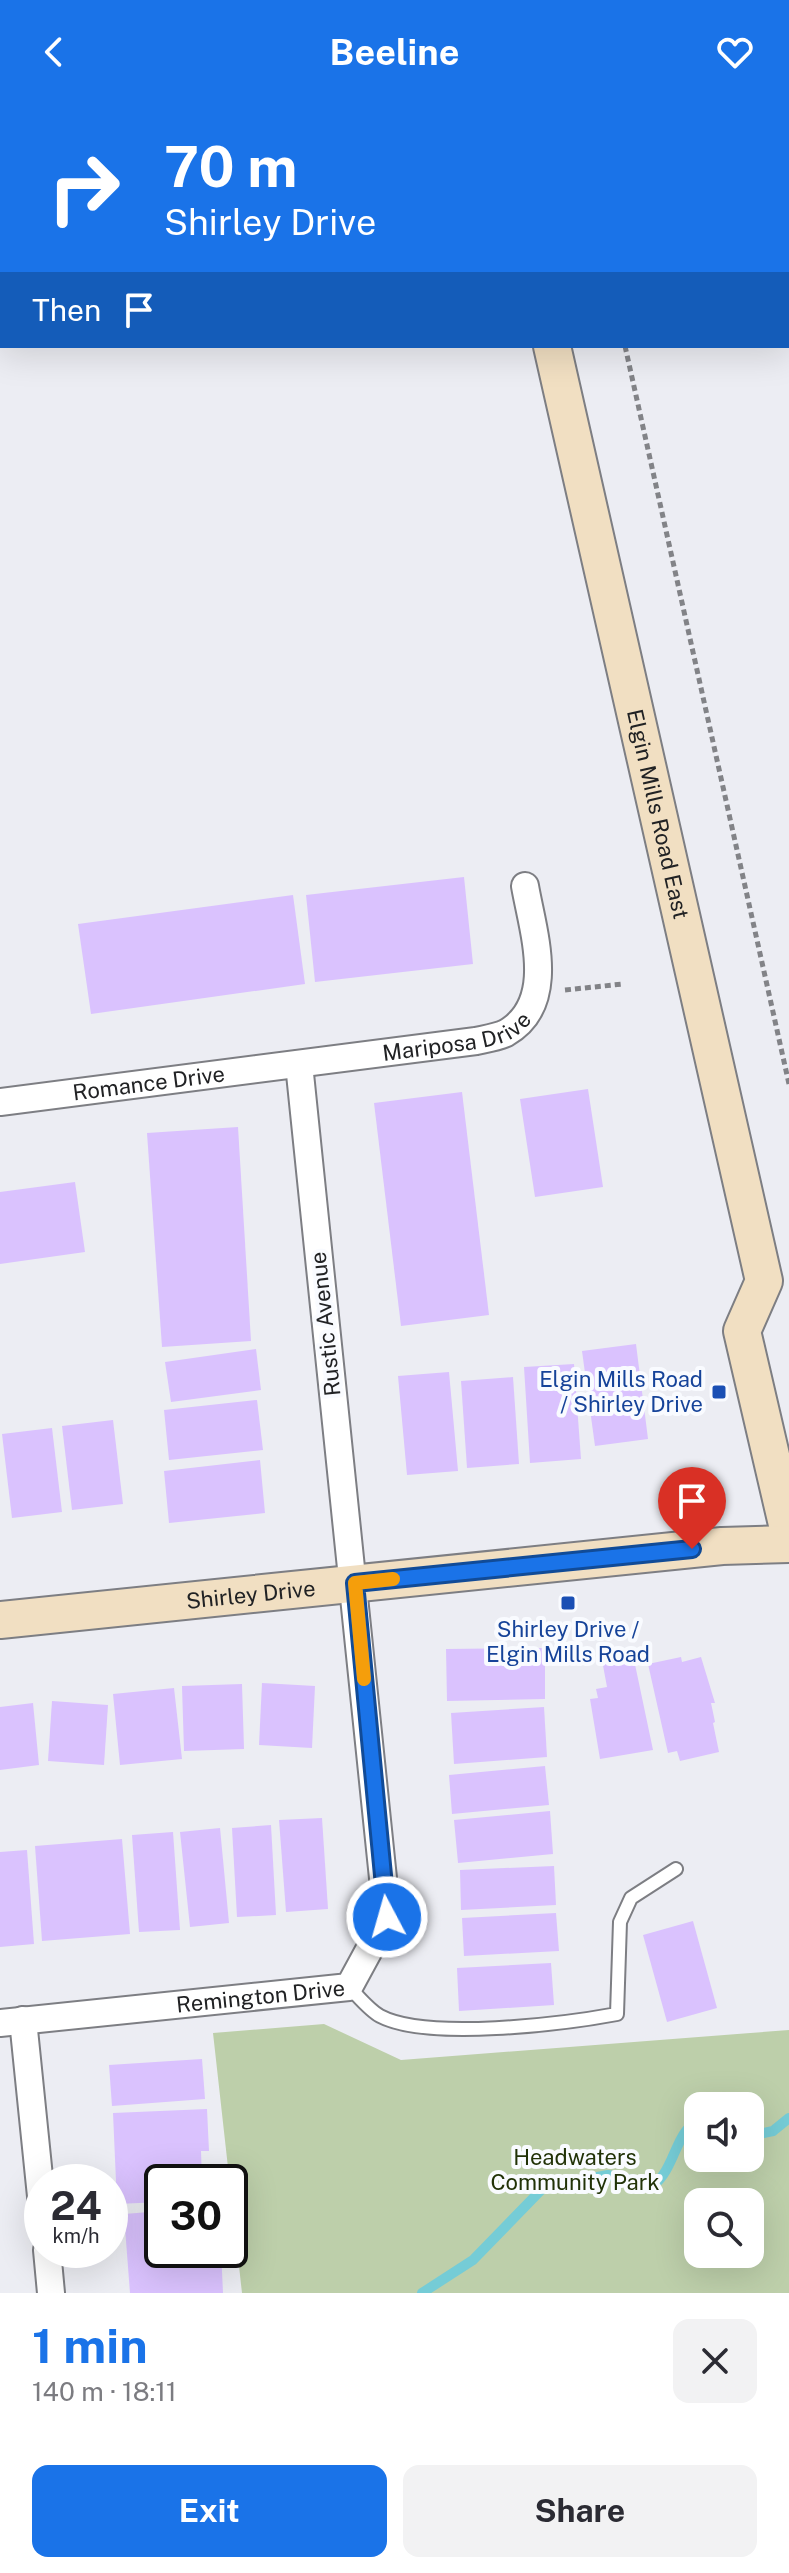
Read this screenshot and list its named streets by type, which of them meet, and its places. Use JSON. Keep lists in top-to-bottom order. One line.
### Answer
{"streets":{"main road":["Elgin Mills Road East","Shirley Drive"],"street":["Mariposa Drive","Romance Drive","Rustic Avenue","Remington Drive"]},"crossings":[["Mariposa Drive","Romance Drive"],["Mariposa Drive","Rustic Avenue"],["Romance Drive","Rustic Avenue"],["Rustic Avenue","Shirley Drive"],["Rustic Avenue","Remington Drive"],["Shirley Drive","Remington Drive"]],"parks":["Headwaters Community Park"],"places":{"transit":["Elgin Mills Road / Shirley Drive","Shirley Drive / Elgin Mills Road"]},"page":{"header":"Beeline","turn":["70 m","Shirley Drive"],"then":"Then","speed":"24 km/h","limit":"30","heading":["1 min","140 m · 18:11"],"buttons":["Exit","Share"]}}
